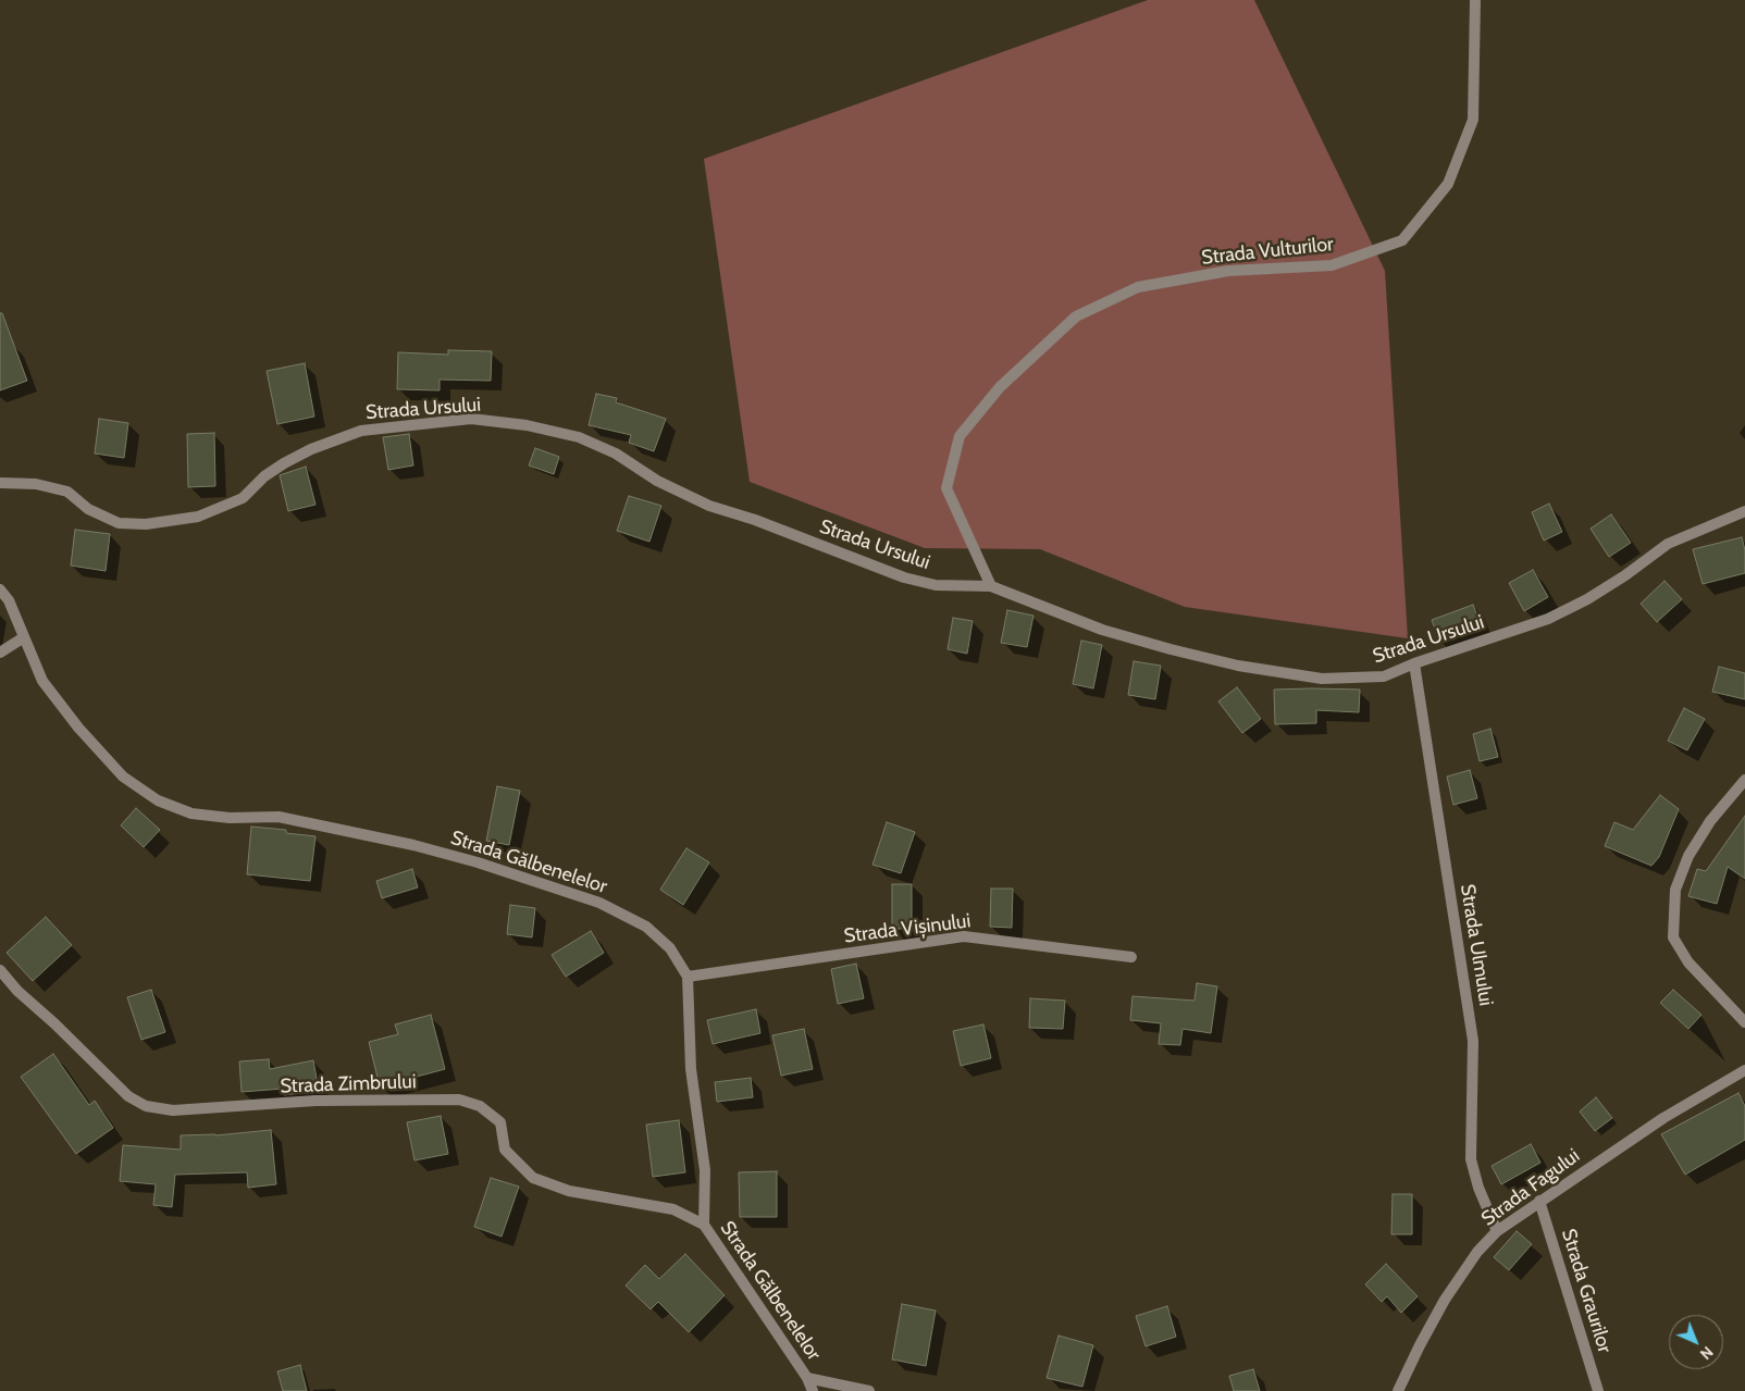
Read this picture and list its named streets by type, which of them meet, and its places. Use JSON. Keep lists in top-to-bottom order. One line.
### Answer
{"streets":{"street":["Strada Vulturilor","Strada Ursului","Strada Gălbenelelor","Strada Vișinului","Strada Ulmului","Strada Zimbrului","Strada Fagului","Strada Graurilor"]},"crossings":[["Strada Vulturilor","Strada Ursului"],["Strada Ursului","Strada Ulmului"],["Strada Gălbenelelor","Strada Vișinului"],["Strada Gălbenelelor","Strada Zimbrului"],["Strada Ulmului","Strada Fagului"],["Strada Fagului","Strada Graurilor"]],"north":"bottom right"}
